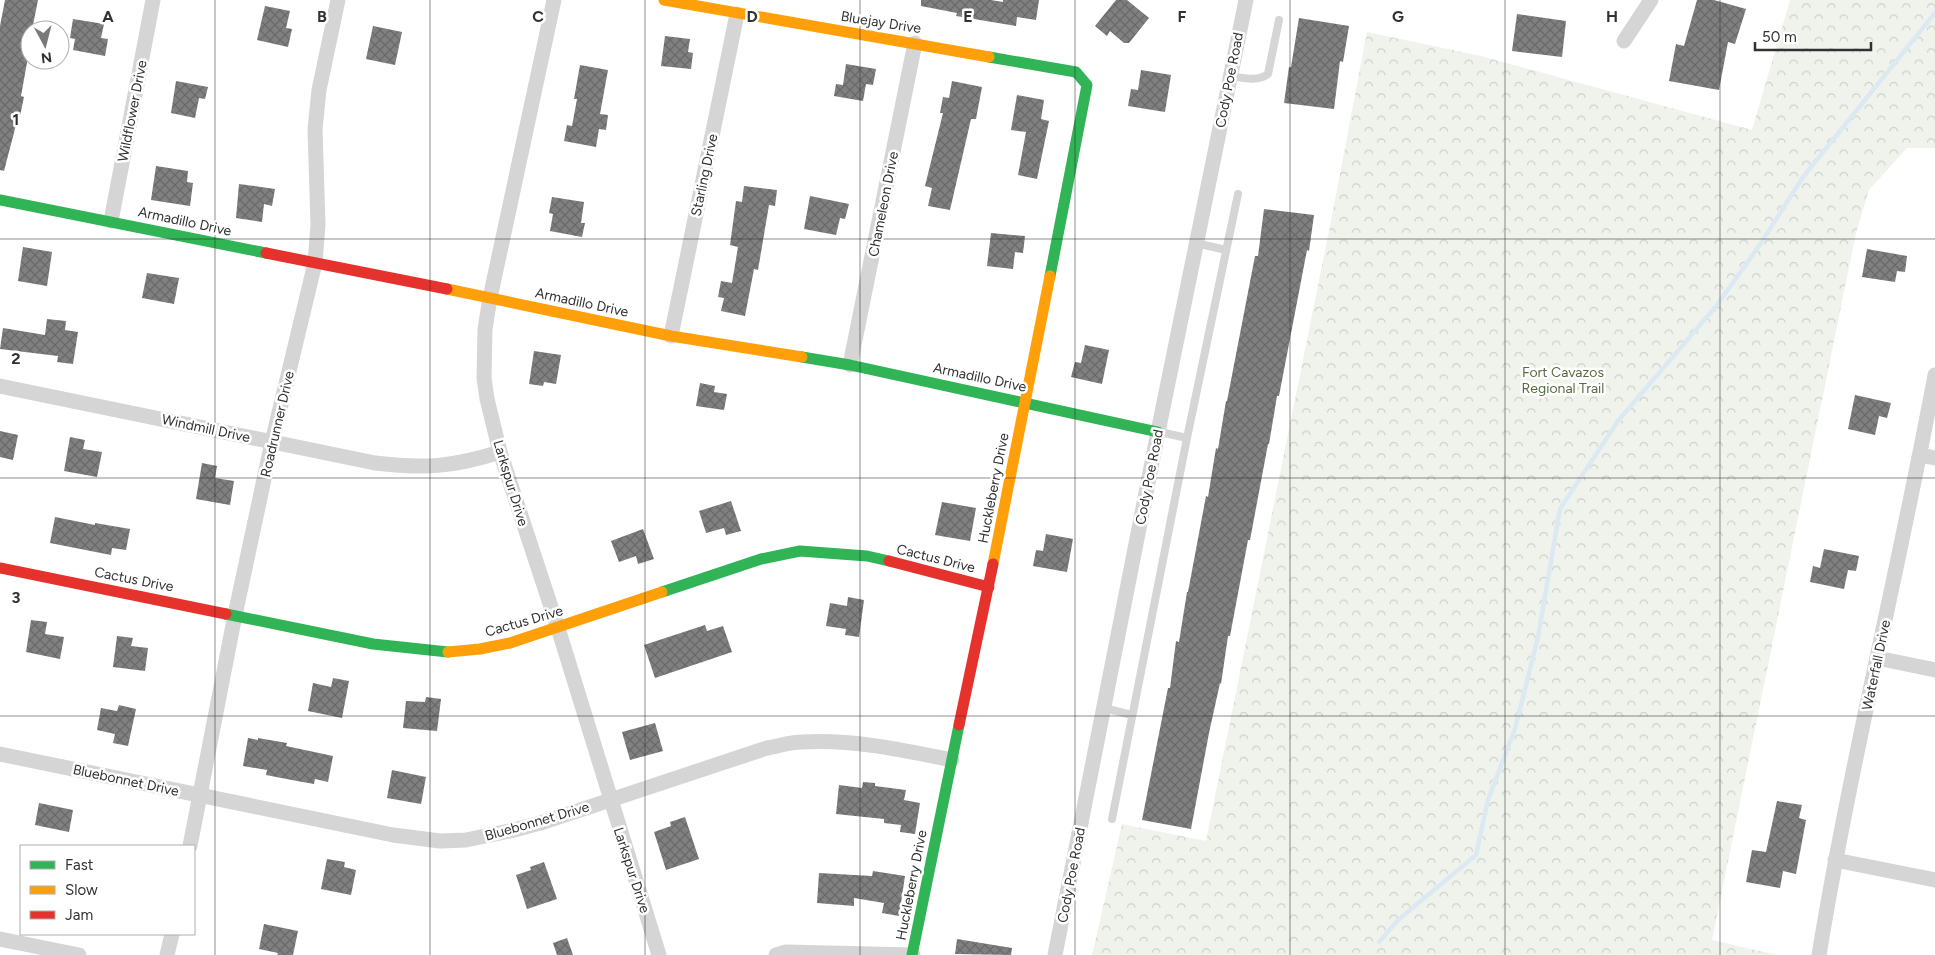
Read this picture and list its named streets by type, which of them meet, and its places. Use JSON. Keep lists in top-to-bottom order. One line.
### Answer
{"streets":{"street":["Bluejay Drive","Cody Poe Road","Wildflower Drive","Starling Drive","Chameleon Drive","Armadillo Drive","Roadrunner Drive","Windmill Drive","Larkspur Drive","Huckleberry Drive","Cactus Drive","Waterfall Drive","Bluebonnet Drive"]},"crossings":[["Bluejay Drive","Starling Drive"],["Bluejay Drive","Chameleon Drive"],["Bluejay Drive","Huckleberry Drive"],["Cody Poe Road","Armadillo Drive"],["Wildflower Drive","Armadillo Drive"],["Starling Drive","Armadillo Drive"],["Chameleon Drive","Armadillo Drive"],["Armadillo Drive","Roadrunner Drive"],["Armadillo Drive","Larkspur Drive"],["Armadillo Drive","Huckleberry Drive"],["Roadrunner Drive","Windmill Drive"],["Roadrunner Drive","Cactus Drive"],["Roadrunner Drive","Bluebonnet Drive"],["Windmill Drive","Larkspur Drive"],["Larkspur Drive","Cactus Drive"],["Larkspur Drive","Bluebonnet Drive"],["Huckleberry Drive","Cactus Drive"],["Huckleberry Drive","Bluebonnet Drive"]],"parks":["Fort Cavazos Regional Trail"],"legend":["Fast","Slow","Jam"],"scale_bar":"50 m","north":"bottom","grid":{"columns":["A","B","C","D","E","F","G","H"],"rows":["1","2","3"]}}
